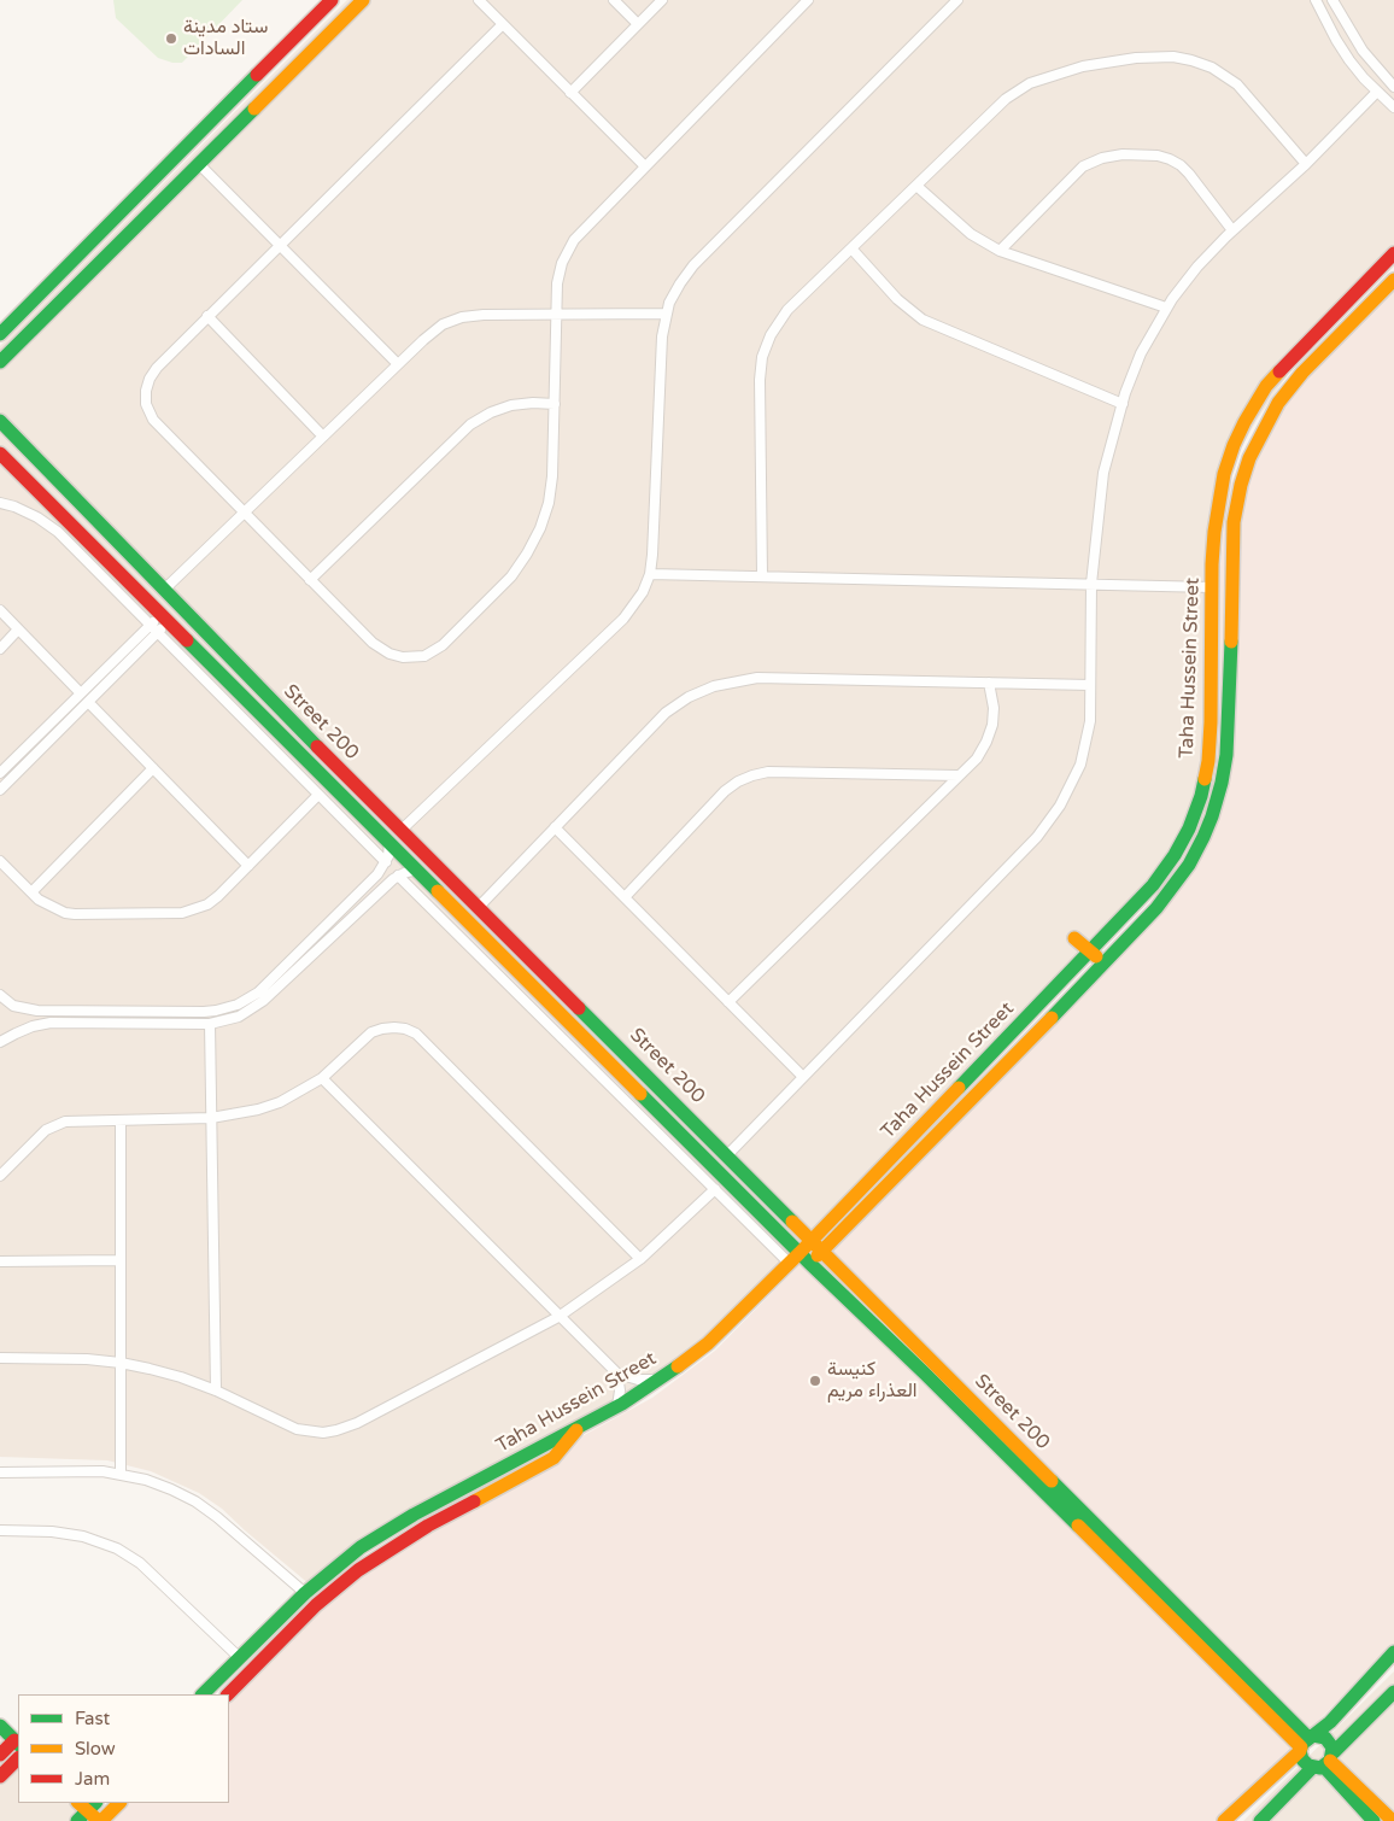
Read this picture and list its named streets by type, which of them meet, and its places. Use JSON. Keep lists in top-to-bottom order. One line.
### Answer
{"streets":{"main road":["Taha Hussein Street","Street 200"]},"crossings":[["Taha Hussein Street","Street 200"]],"places":["ستاد مدينة السادات","كنيسة العذراء مريم"],"legend":["Fast","Slow","Jam"]}
